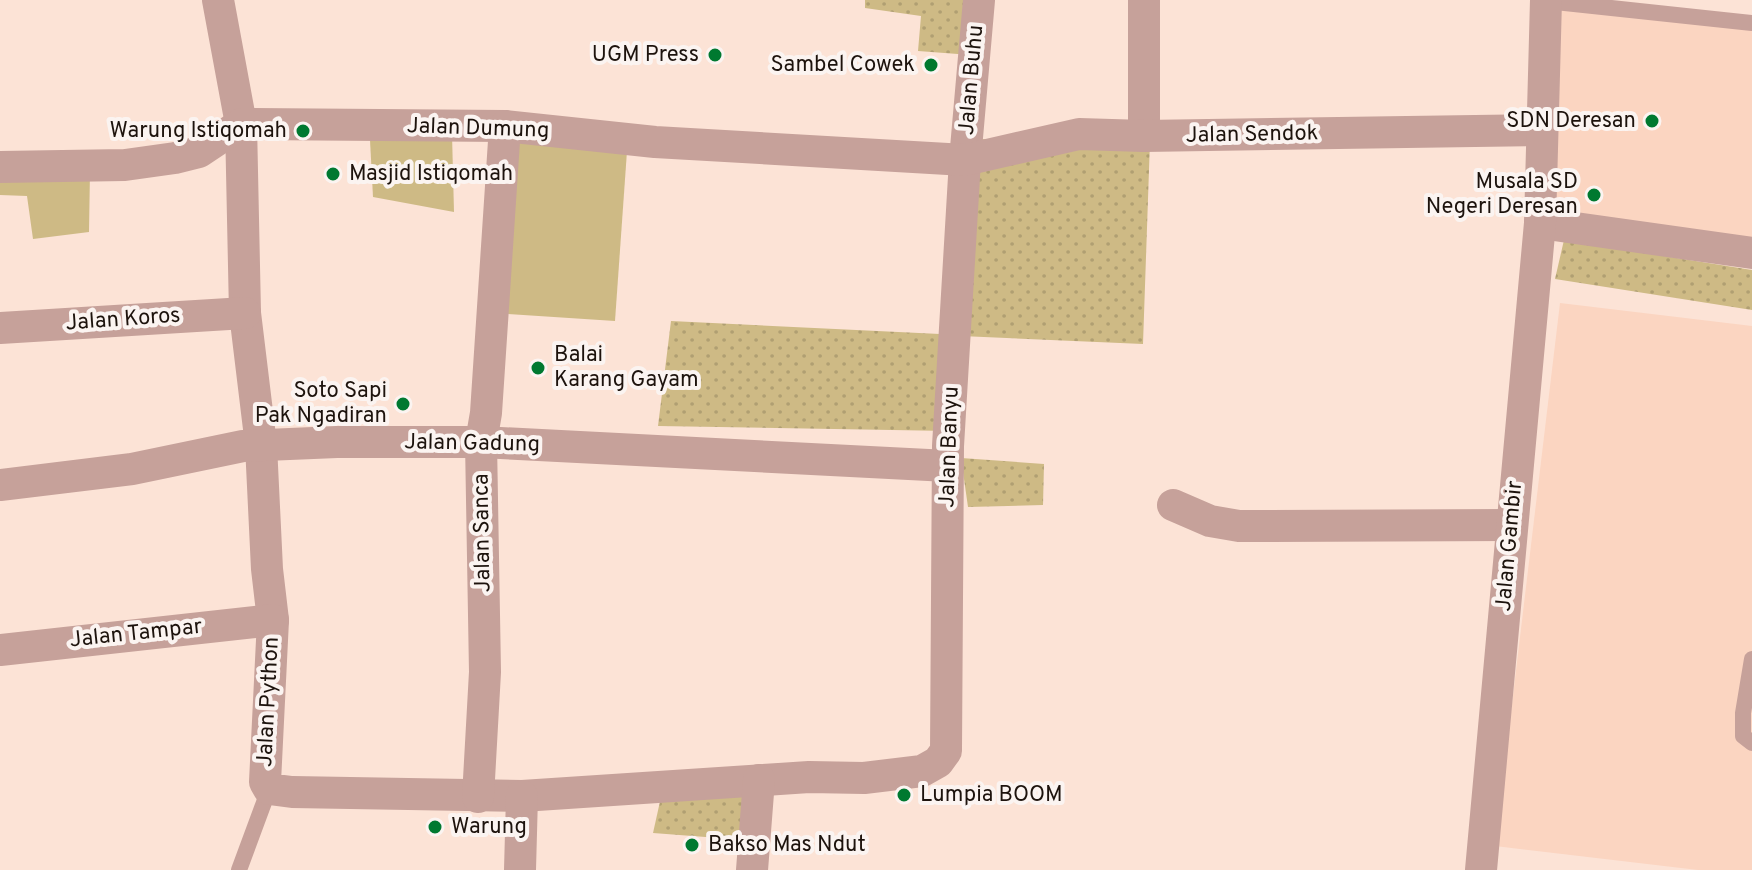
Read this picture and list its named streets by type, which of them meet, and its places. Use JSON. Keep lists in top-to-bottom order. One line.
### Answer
{"streets":{"street":["Jalan Buhu","Jalan Dumung","Jalan Sendok","Jalan Koros","Jalan Gadung","Jalan Banyu","Jalan Sanca","Jalan Gambir","Jalan Tampar","Jalan Python"]},"crossings":[["Jalan Buhu","Jalan Dumung"],["Jalan Buhu","Jalan Sendok"],["Jalan Buhu","Jalan Banyu"],["Jalan Dumung","Jalan Sendok"],["Jalan Dumung","Jalan Banyu"],["Jalan Dumung","Jalan Sanca"],["Jalan Dumung","Jalan Python"],["Jalan Sendok","Jalan Banyu"],["Jalan Sendok","Jalan Gambir"],["Jalan Koros","Jalan Python"],["Jalan Gadung","Jalan Banyu"],["Jalan Gadung","Jalan Sanca"],["Jalan Gadung","Jalan Python"],["Jalan Banyu","Jalan Python"],["Jalan Sanca","Jalan Python"],["Jalan Tampar","Jalan Python"]],"places":["UGM Press","Sambel Cowek","SDN Deresan","Warung Istiqomah","Masjid Istiqomah","Musala SD Negeri Deresan","Balai Karang Gayam","Soto Sapi Pak Ngadiran","Lumpia BOOM","Warung","Bakso Mas Ndut"]}
